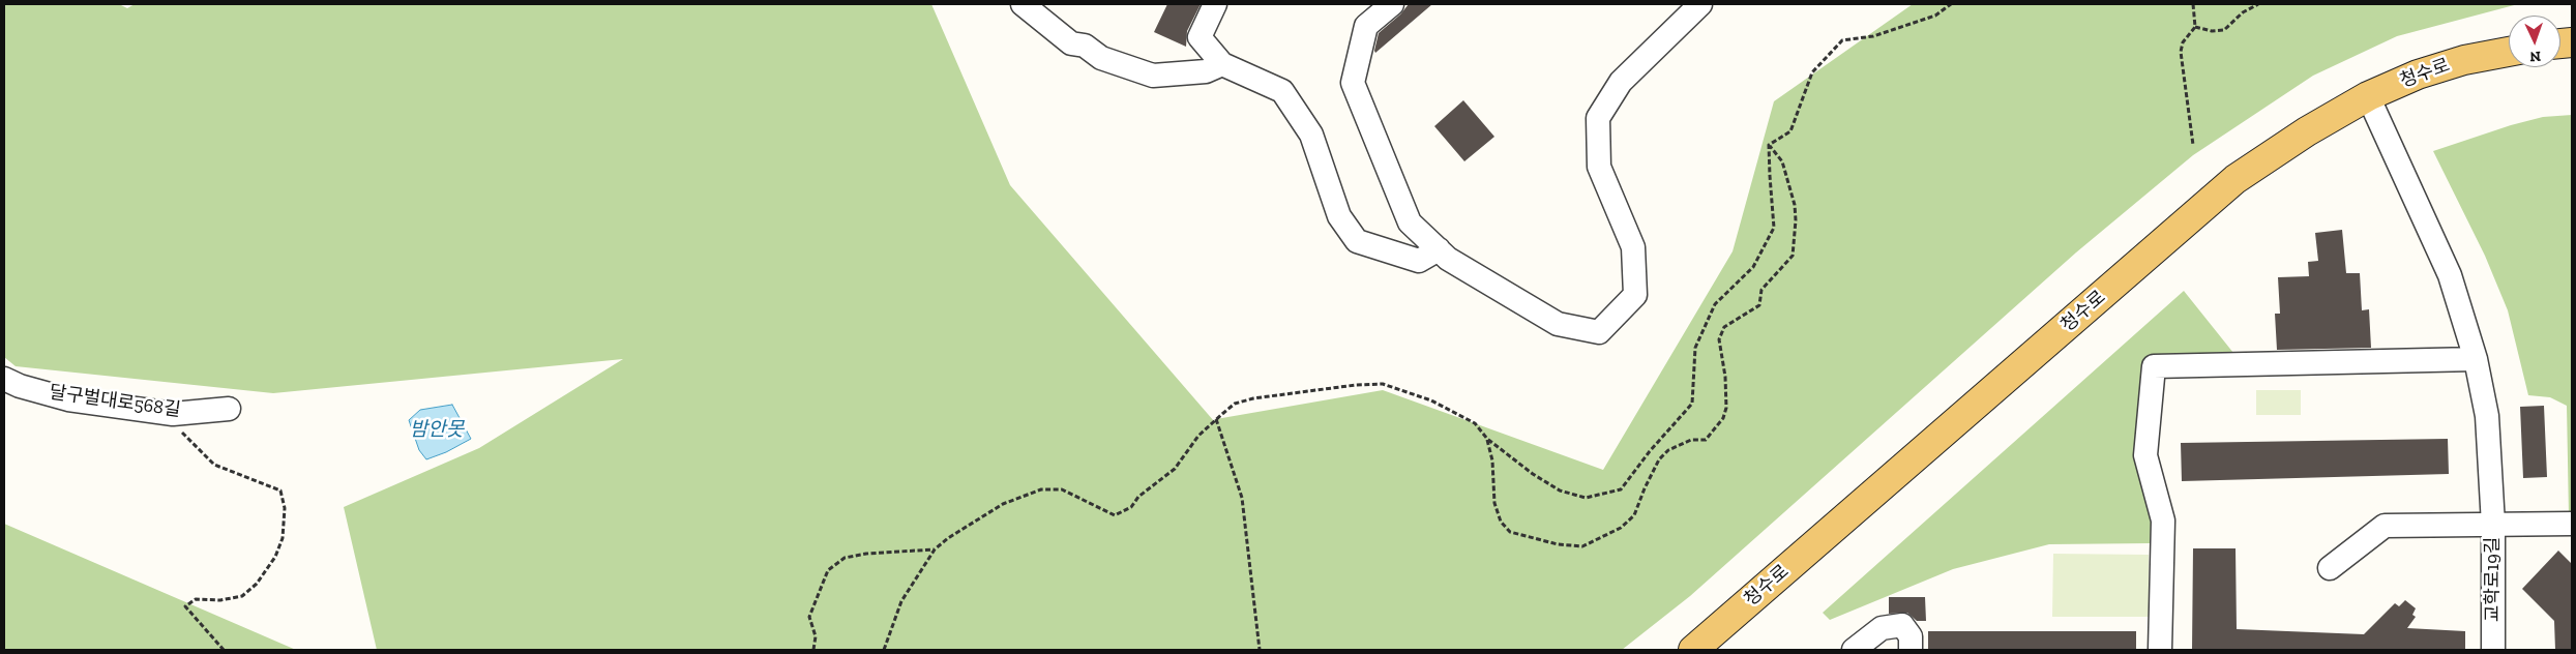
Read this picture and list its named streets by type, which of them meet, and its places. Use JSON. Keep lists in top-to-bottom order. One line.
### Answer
{"streets":{"main road":["청수로"],"street":["달구벌대로568길","교학로19길"]},"water":["밤안못"],"north":"bottom"}
